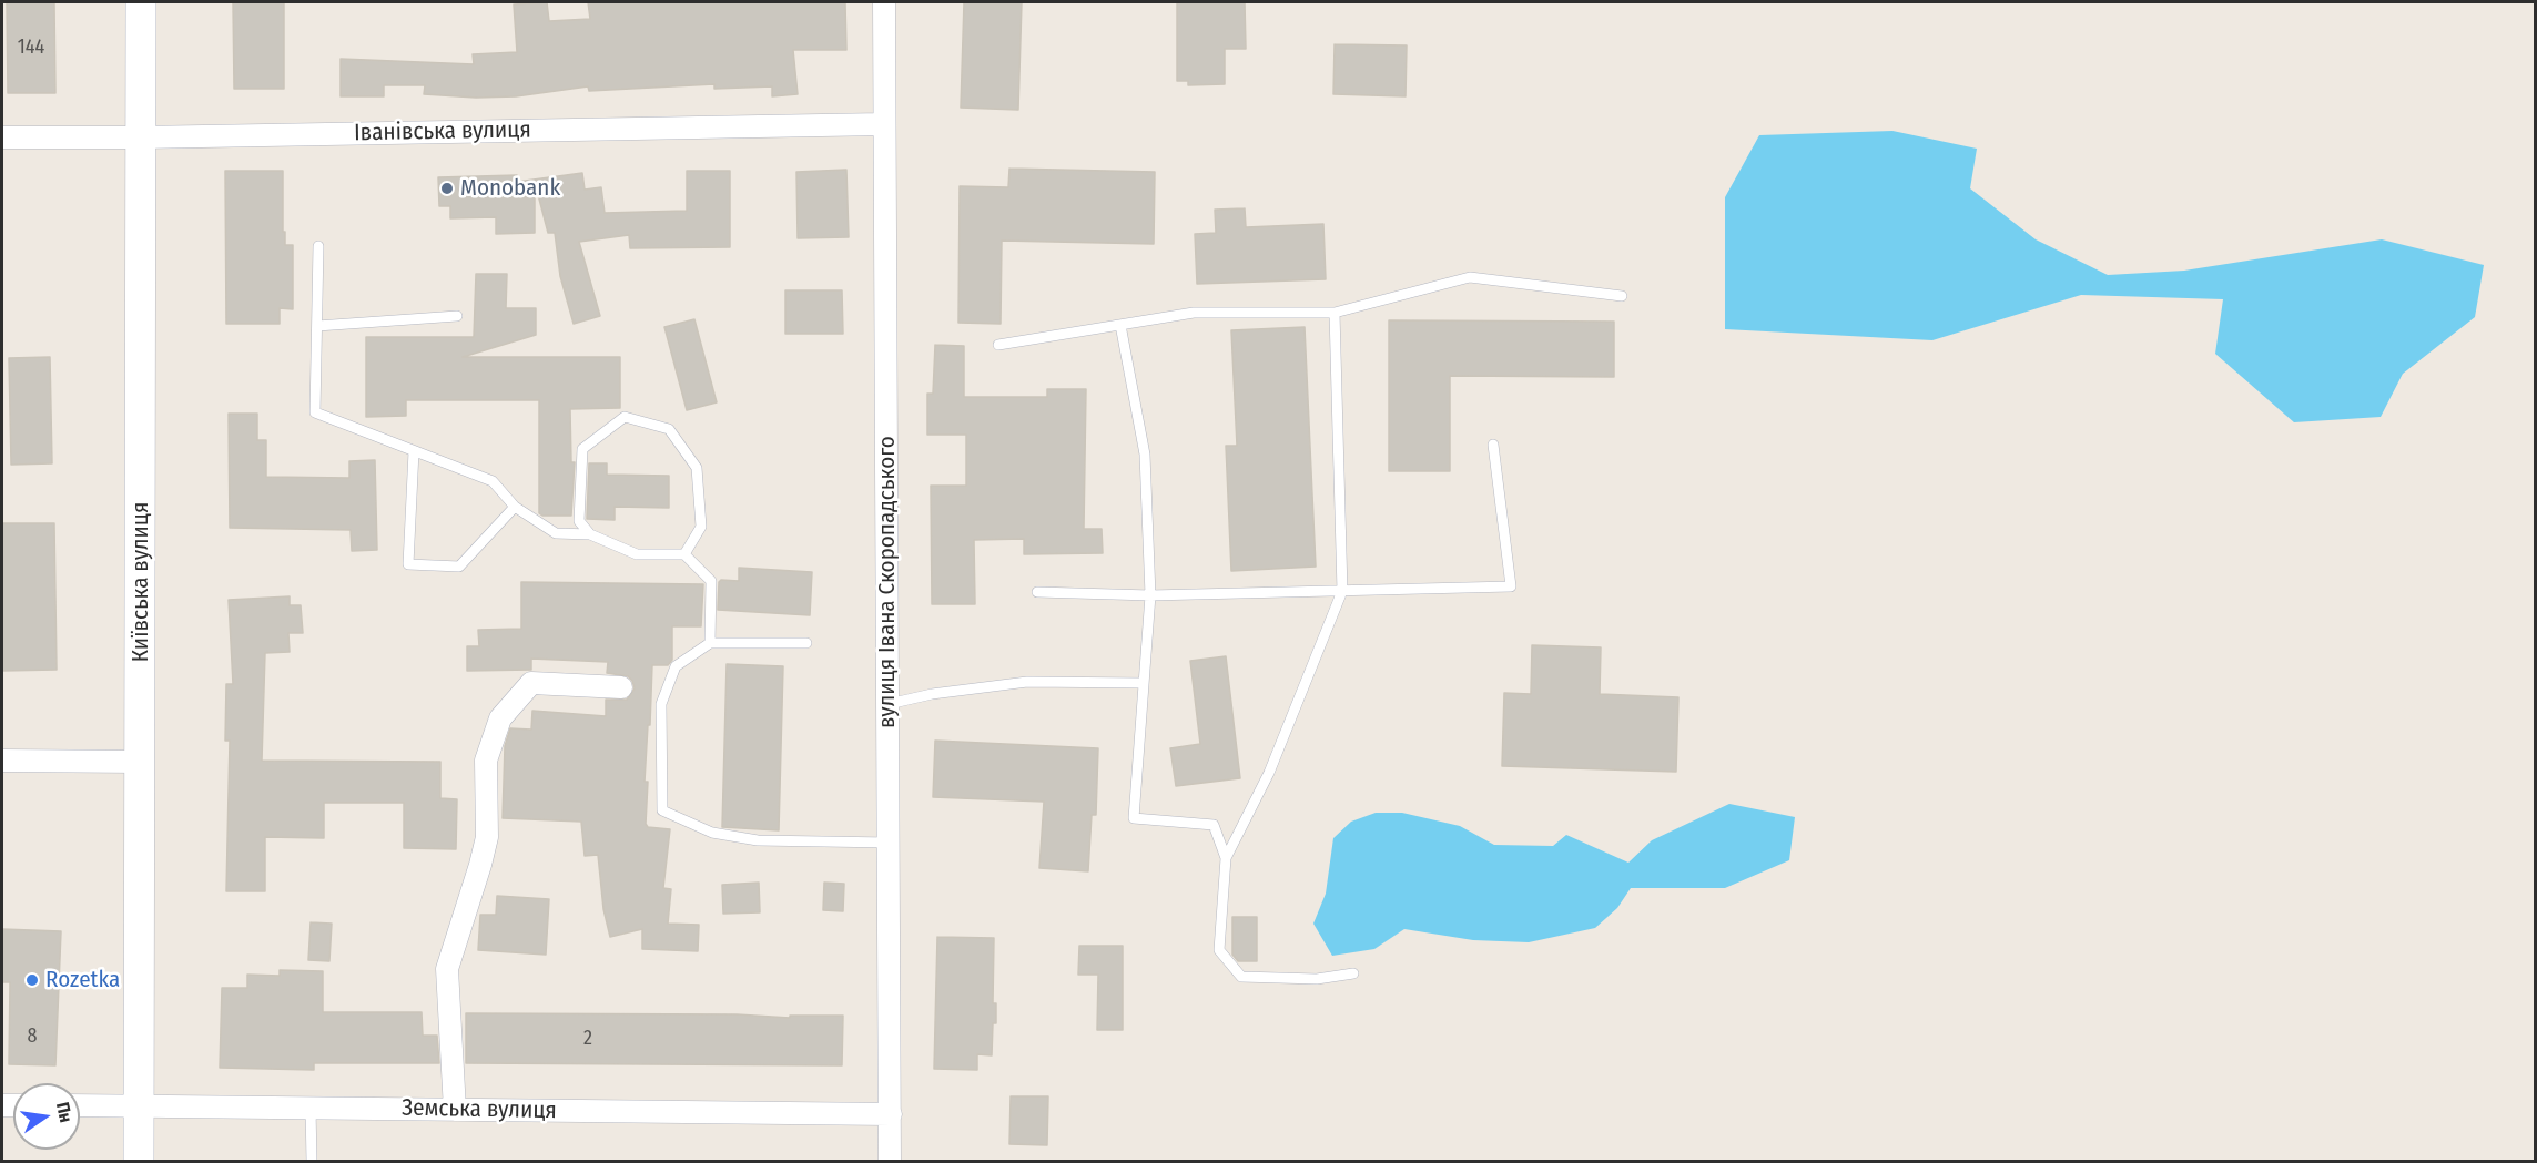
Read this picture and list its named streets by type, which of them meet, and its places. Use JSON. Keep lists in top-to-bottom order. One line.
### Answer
{"streets":{"main road":["Київська вулиця"],"street":["Іванівська вулиця","вулиця Івана Скоропадського","Земська вулиця"]},"crossings":[["Іванівська вулиця","Київська вулиця"],["Іванівська вулиця","вулиця Івана Скоропадського"],["Київська вулиця","Земська вулиця"],["вулиця Івана Скоропадського","Земська вулиця"]],"places":["Monobank","Rozetka"],"house_numbers":["144","8","2"],"north":"right"}
